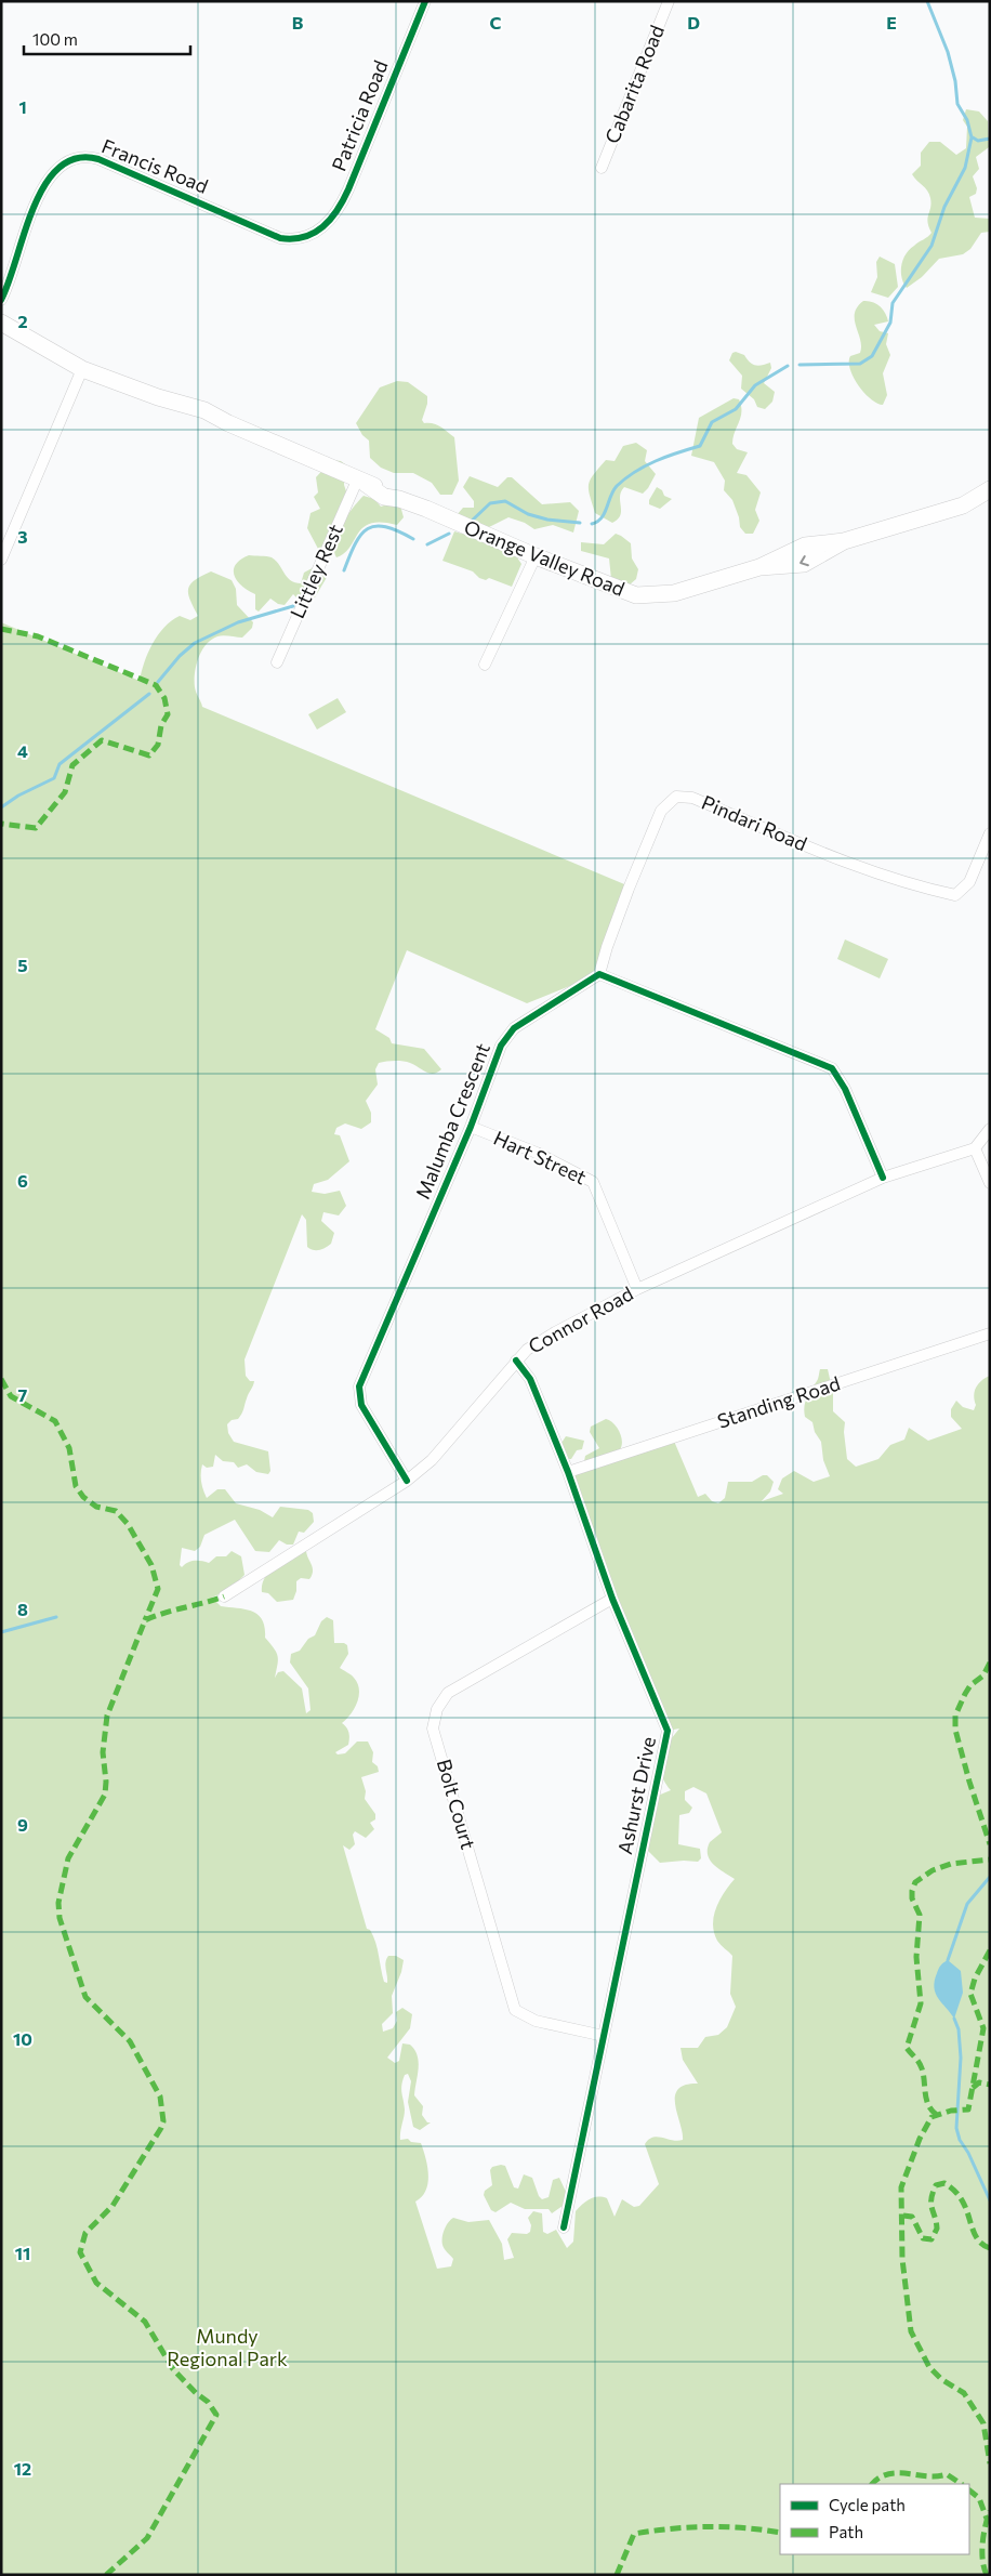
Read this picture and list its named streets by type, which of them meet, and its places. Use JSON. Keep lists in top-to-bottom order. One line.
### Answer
{"streets":{"street":["Cabarita Road","Patricia Road","Francis Road","Orange Valley Road","Littley Rest","Pindari Road","Malumba Crescent","Hart Street","Connor Road","Standing Road","Ashurst Drive","Bolt Court"]},"crossings":[["Patricia Road","Francis Road"],["Orange Valley Road","Littley Rest"],["Pindari Road","Malumba Crescent"],["Malumba Crescent","Hart Street"],["Malumba Crescent","Connor Road"],["Hart Street","Connor Road"],["Connor Road","Ashurst Drive"],["Standing Road","Ashurst Drive"],["Ashurst Drive","Bolt Court"]],"parks":["Mundy Regional Park"],"legend":["Cycle path","Path"],"scale_bar":"100 m","grid":{"columns":["B","C","D","E"],"rows":["1","2","3","4","5","6","7","8","9","10","11","12"]}}
